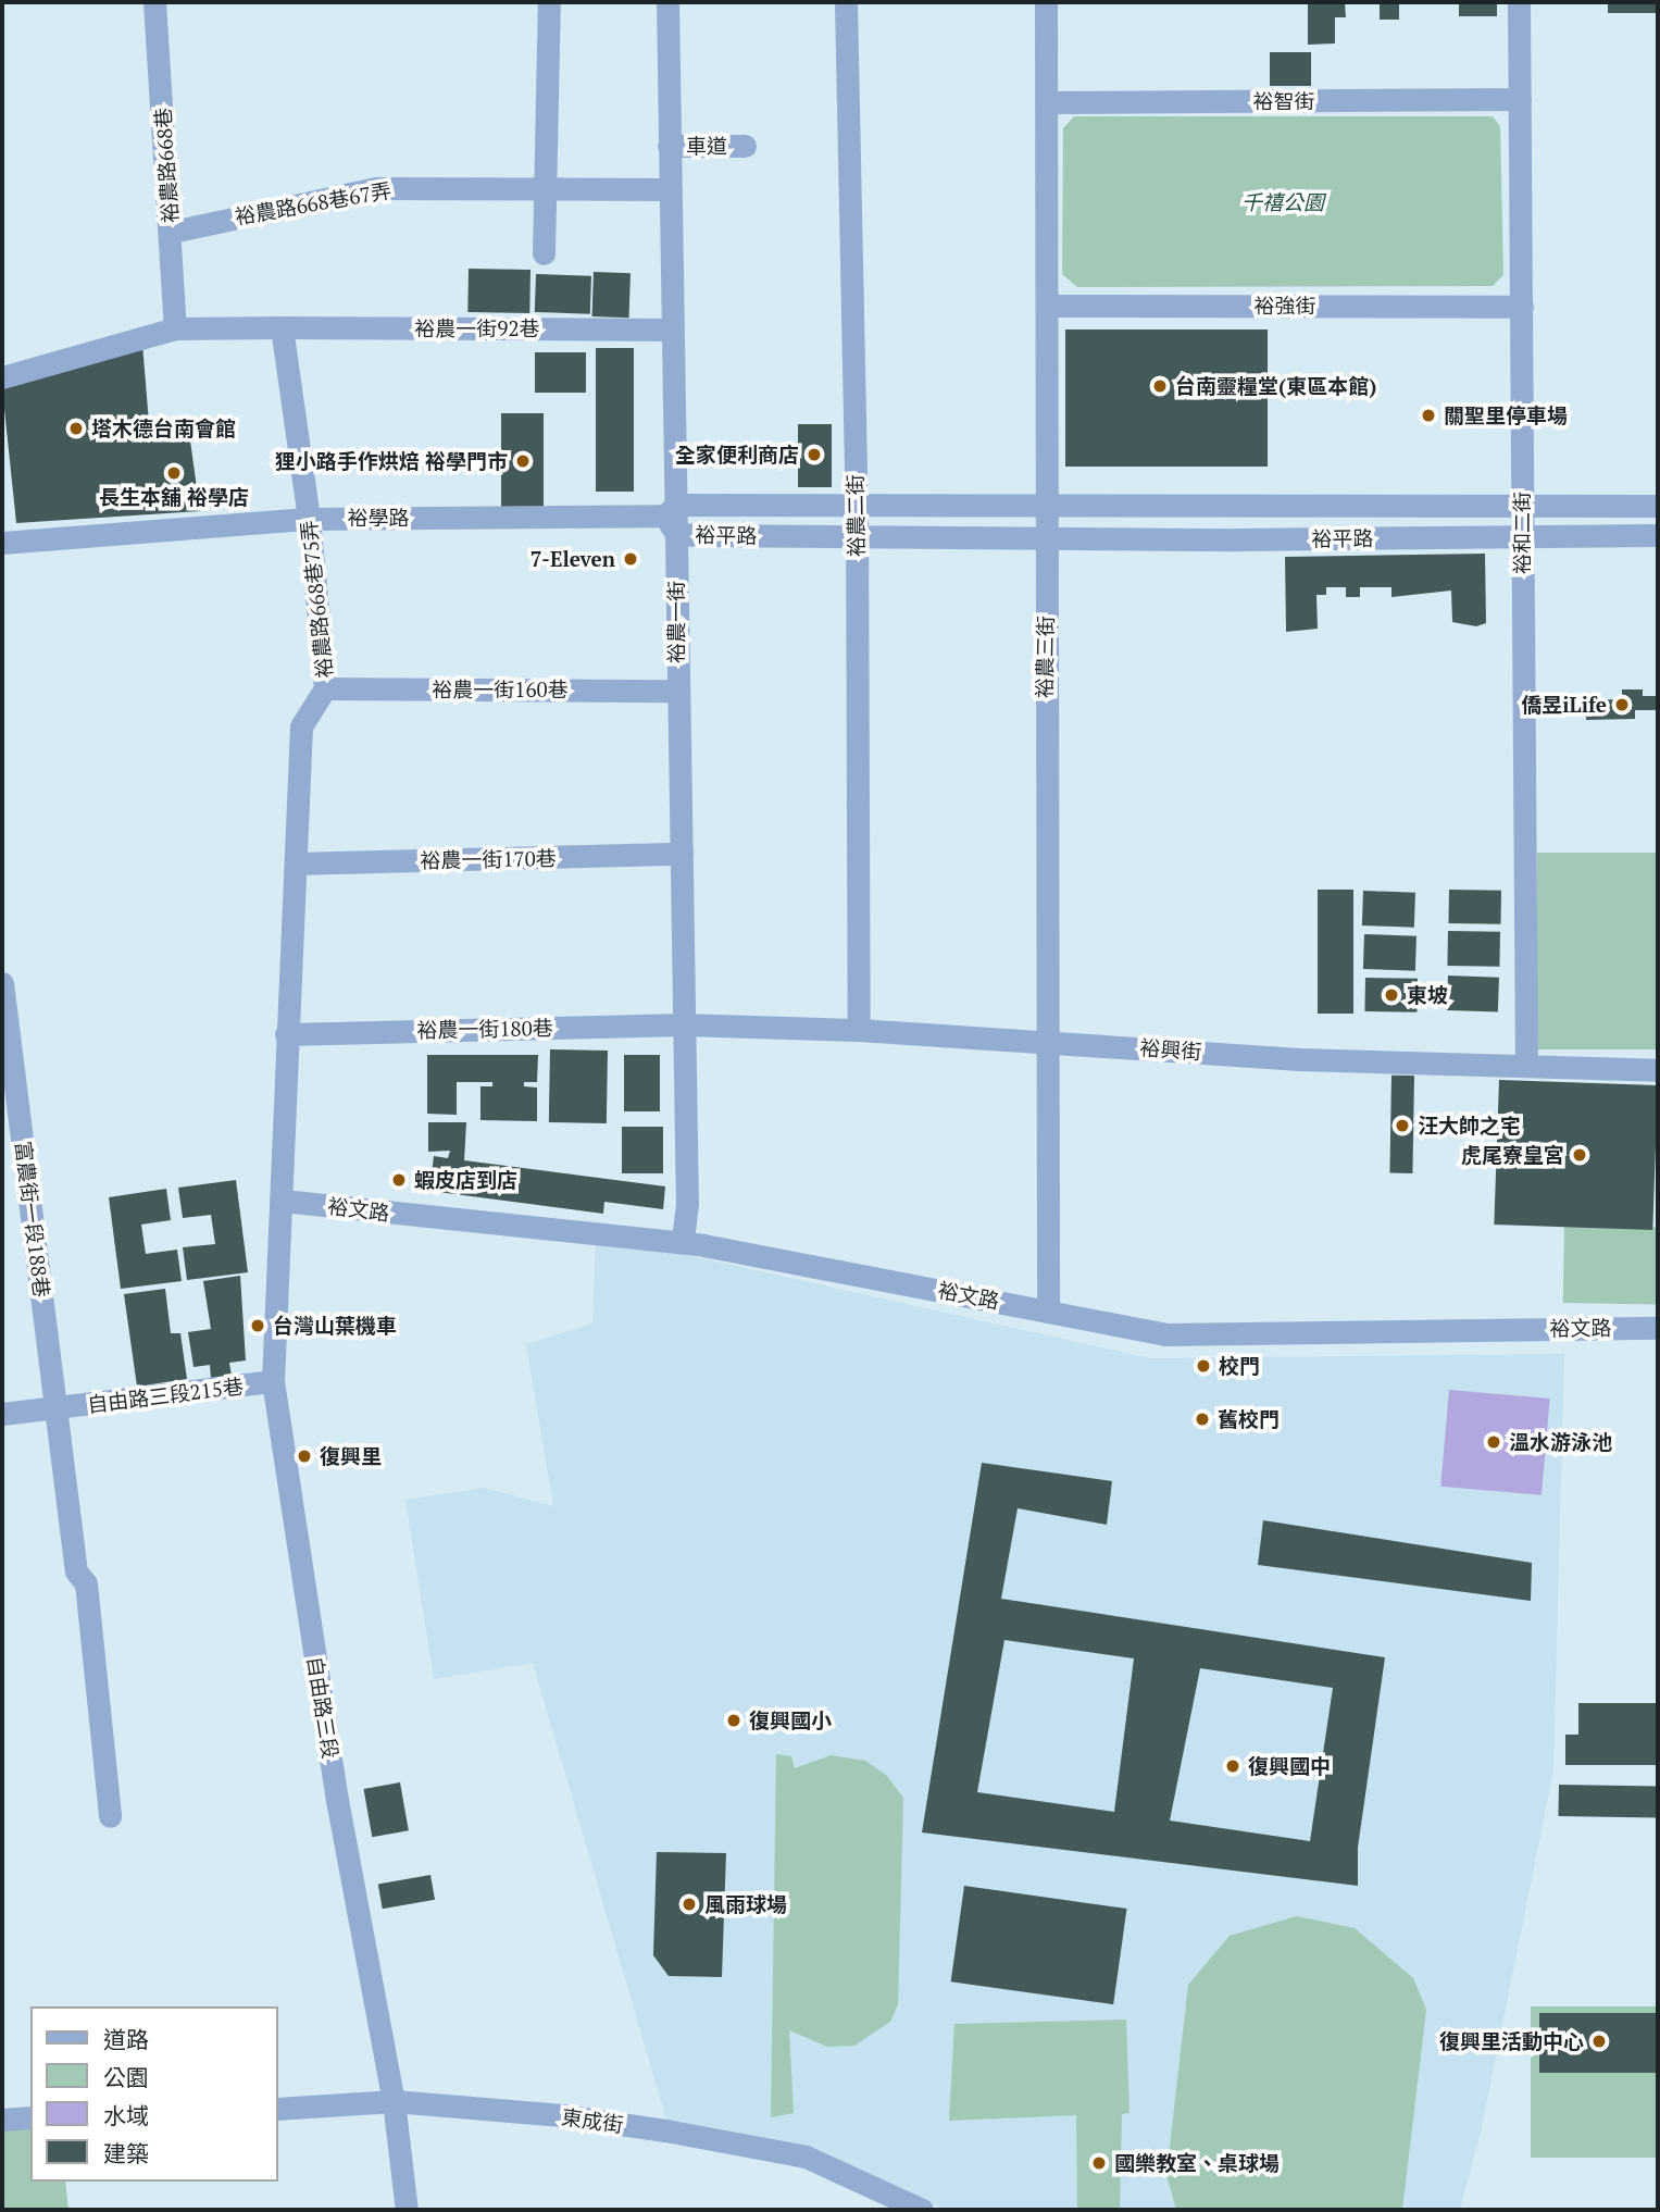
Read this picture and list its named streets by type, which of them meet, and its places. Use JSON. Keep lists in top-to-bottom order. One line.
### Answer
{"streets":{"street":["裕智街","車道","裕農路668巷","裕農路668巷67弄","裕強街","裕農一街92巷","裕農二街","裕學路","裕和二街","裕平路","裕農路668巷75弄","裕農一街","裕農三街","裕農一街160巷","裕農一街170巷","裕農一街180巷","裕興街","裕文路","富農街一段188巷","自由路三段215巷","自由路三段","東成街"]},"crossings":[["裕智街","裕和二街"],["裕智街","裕農三街"],["車道","裕農一街"],["裕農路668巷","裕農路668巷67弄"],["裕農路668巷67弄","裕農一街"],["裕強街","裕和二街"],["裕強街","裕農三街"],["裕農一街92巷","裕農路668巷75弄"],["裕農一街92巷","裕農一街"],["裕農二街","裕平路"],["裕農二街","裕興街"],["裕學路","裕平路"],["裕學路","裕農路668巷75弄"],["裕學路","裕農一街"],["裕和二街","裕平路"],["裕和二街","裕興街"],["裕平路","裕農一街"],["裕平路","裕農三街"],["裕農路668巷75弄","裕農一街160巷"],["裕農路668巷75弄","裕農一街170巷"],["裕農路668巷75弄","裕農一街180巷"],["裕農路668巷75弄","裕文路"],["裕農路668巷75弄","自由路三段"],["裕農一街","裕農一街160巷"],["裕農一街","裕農一街170巷"],["裕農一街","裕農一街180巷"],["裕農一街","裕興街"],["裕農一街","裕文路"],["裕農三街","裕興街"],["裕農三街","裕文路"],["裕農一街180巷","裕興街"],["裕文路","自由路三段"],["富農街一段188巷","自由路三段215巷"],["自由路三段215巷","自由路三段"],["自由路三段","東成街"]],"parks":["千禧公園"],"places":["台南靈糧堂(東區本館)","關聖里停車場","塔木德台南會館","全家便利商店","狸小路手作烘焙 裕學門市","長生本舖 裕學店","7-Eleven","僑昱iLife","東坡","汪大帥之宅","虎尾寮皇宮","蝦皮店到店","台灣山葉機車","校門","舊校門","溫水游泳池","復興里","復興國小","復興國中","風雨球場","復興里活動中心","國樂教室、桌球場"],"legend":["道路","公園","水域","建築"]}
